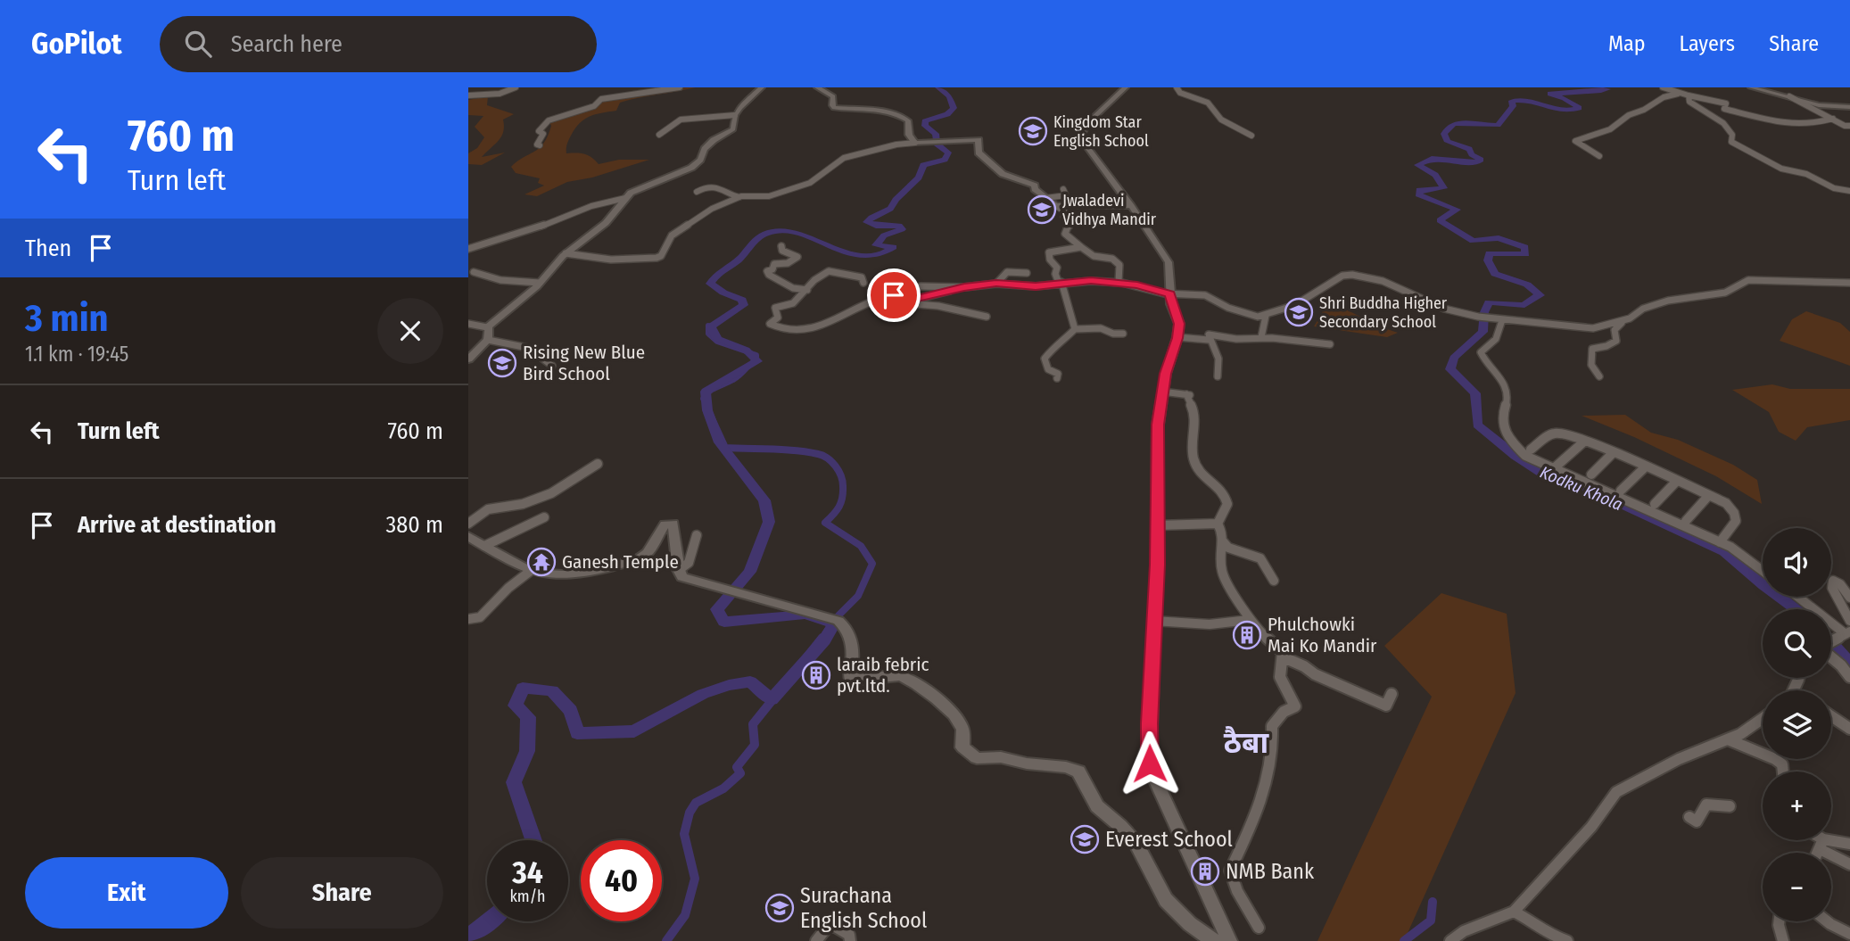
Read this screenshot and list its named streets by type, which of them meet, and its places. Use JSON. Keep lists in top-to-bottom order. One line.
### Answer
{"districts":["ठैबा"],"water":["Kodku Khola"],"places":{"school or university":["Kingdom Star English School","Jwaladevi Vidhya Mandir","Shri Buddha Higher Secondary School","Rising New Blue Bird School","Everest School","Surachana English School"],"temple":["Ganesh Temple"],"building":["Phulchowki Mai Ko Mandir","laraib febric pvt.ltd.","NMB Bank"]},"page":{"header":"GoPilot","search":"Search here","nav":["Map","Layers","Share"],"turn":["760 m","Turn left"],"then":"Then","heading":["3 min","1.1 km · 19:45"],"list":[{"name":"Turn left","value":"760 m"},{"name":"Arrive at destination","value":"380 m"}],"map_buttons":["+","−"],"speed":"34 km/h","limit":"40","buttons":["Exit","Share"]}}
